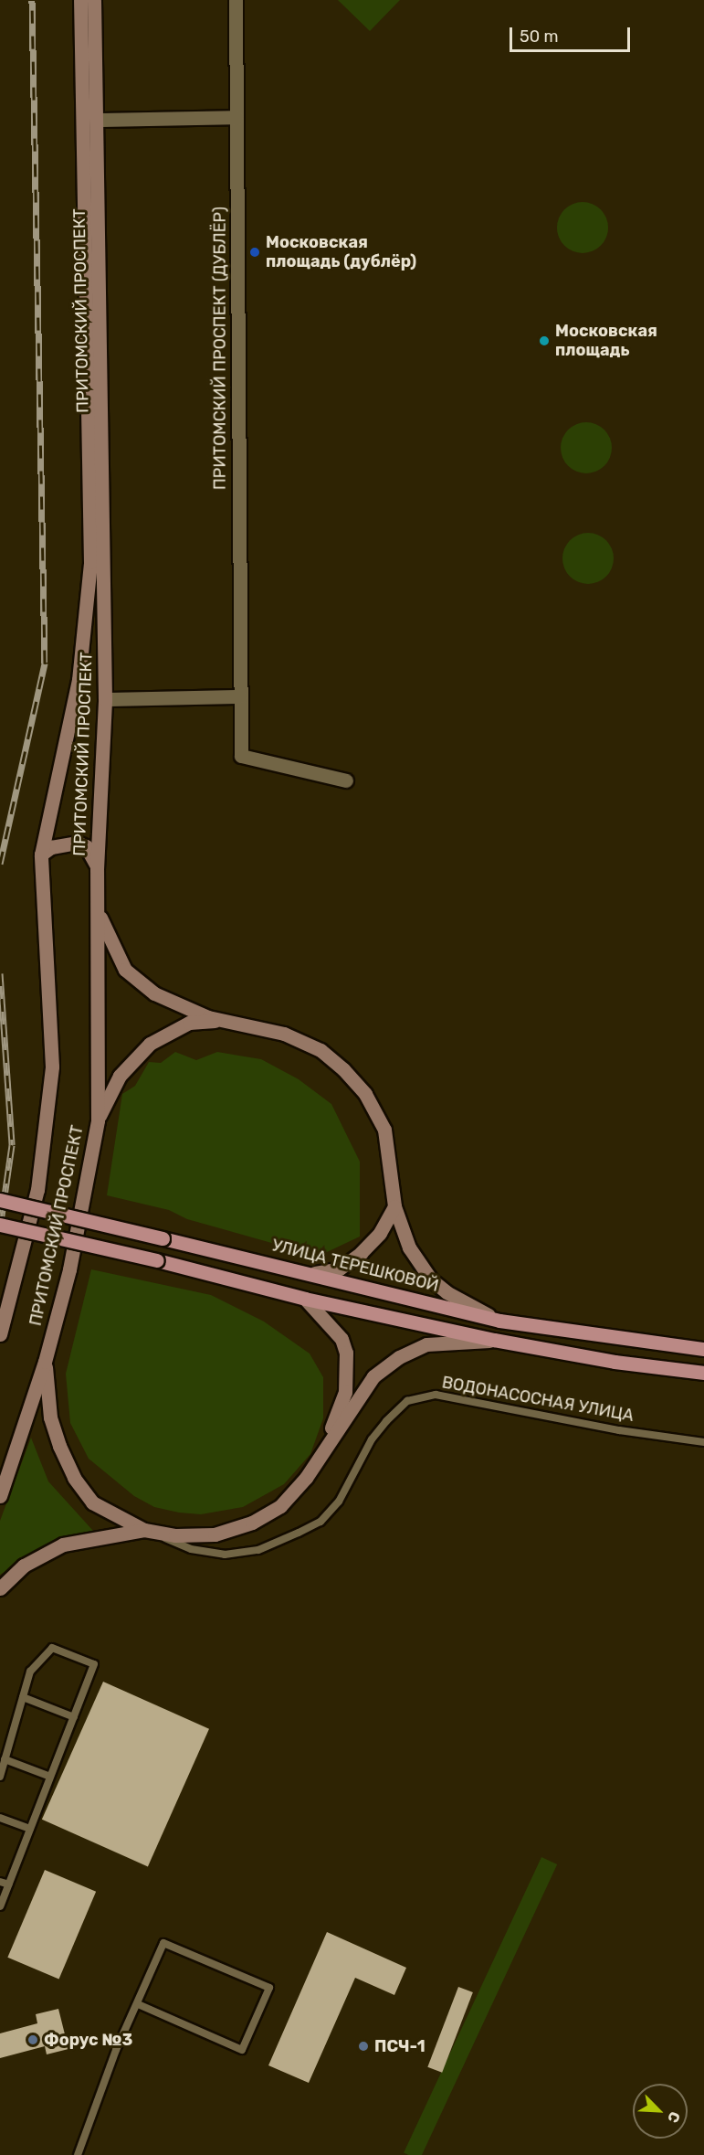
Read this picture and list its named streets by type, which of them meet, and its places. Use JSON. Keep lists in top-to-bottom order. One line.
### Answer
{"streets":{"main road":["ПРИТОМСКИЙ ПРОСПЕКТ","УЛИЦА ТЕРЕШКОВОЙ"],"street":["ПРИТОМСКИЙ ПРОСПЕКТ (ДУБЛЁР)"],"lane":["ВОДОНАСОСНАЯ УЛИЦА"]},"places":["Московская площадь (дублёр)","Московская площадь","Форус №3","ПСЧ-1"],"scale_bar":"50 m","north":"bottom right"}
